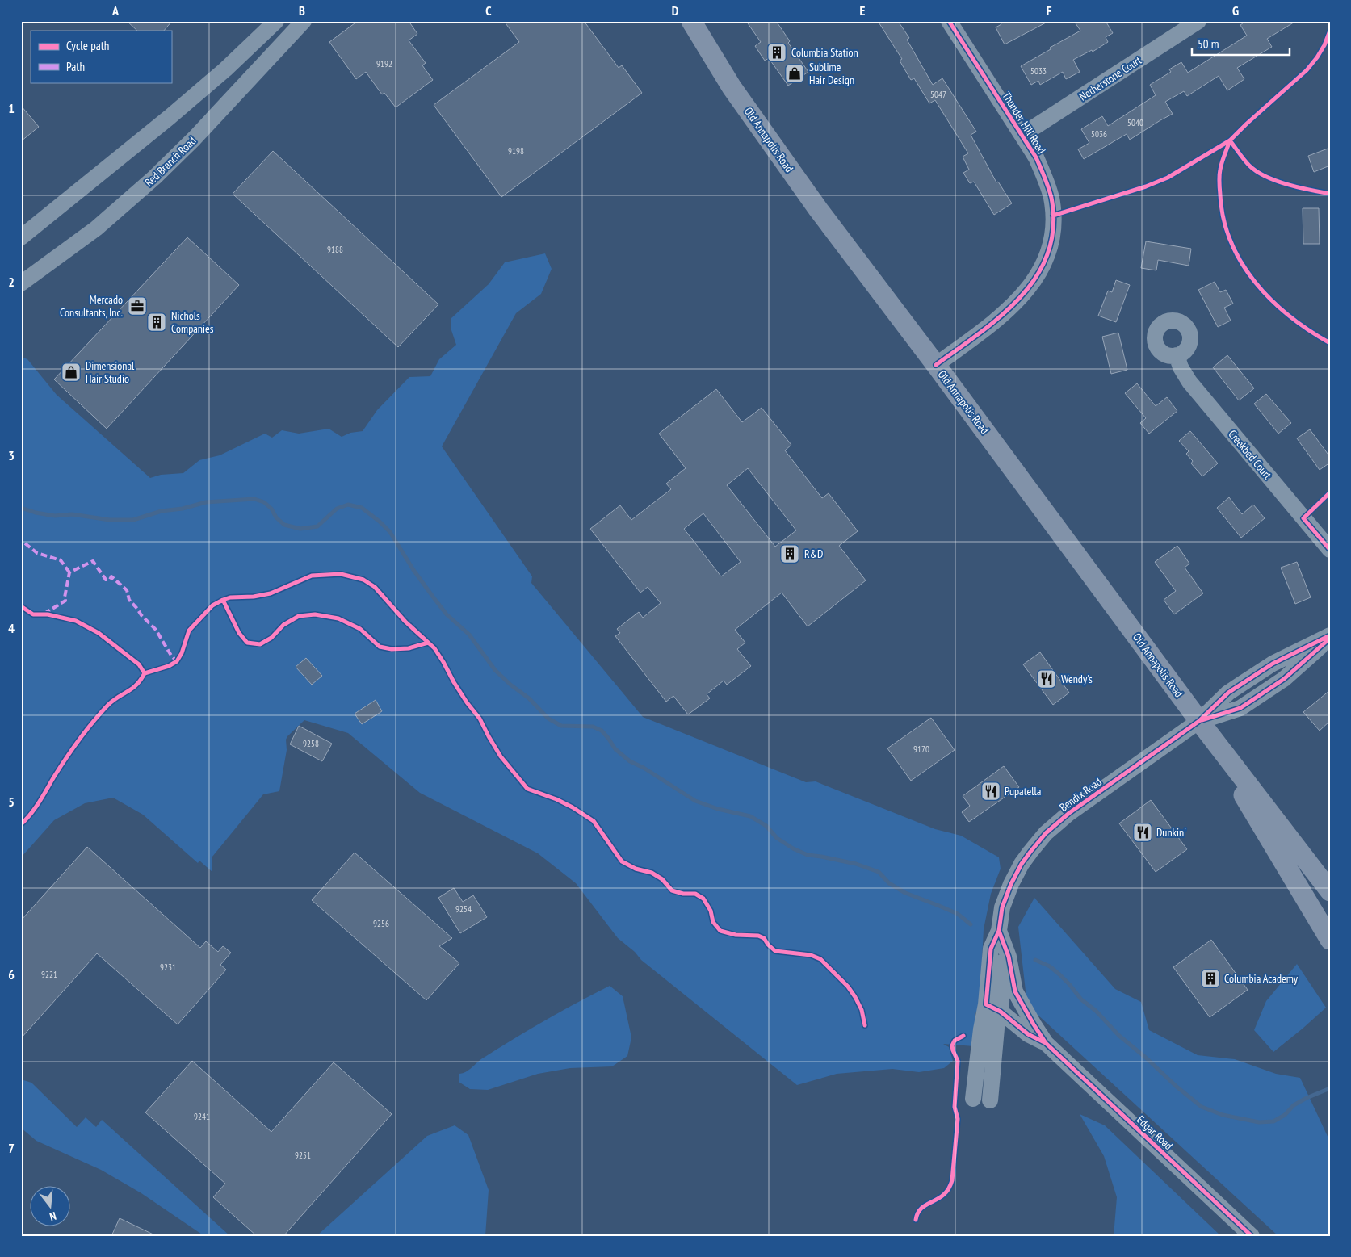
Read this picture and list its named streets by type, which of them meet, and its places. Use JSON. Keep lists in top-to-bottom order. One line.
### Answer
{"streets":{"main road":["Old Annapolis Road"],"street":["Netherstone Court","Thunder Hill Road","Red Branch Road","Creekbed Court","Bendix Road","Edgar Road"]},"crossings":[["Netherstone Court","Thunder Hill Road"],["Thunder Hill Road","Old Annapolis Road"],["Old Annapolis Road","Bendix Road"],["Bendix Road","Edgar Road"]],"places":{"building":["Columbia Station","Nichols Companies","R&D","Columbia Academy"],"shop":["Sublime Hair Design","Dimensional Hair Studio"],"office":["Mercado Consultants, Inc."],"restaurant":["Wendy's","Pupatella","Dunkin'"]},"house_numbers":["9192","5033","5047","5040","5036","9198","9188","9258","9170","9254","9256","9231","9221","9241","9251"],"legend":["Cycle path","Path"],"scale_bar":"50 m","north":"bottom","grid":{"columns":["A","B","C","D","E","F","G"],"rows":["1","2","3","4","5","6","7"]}}
